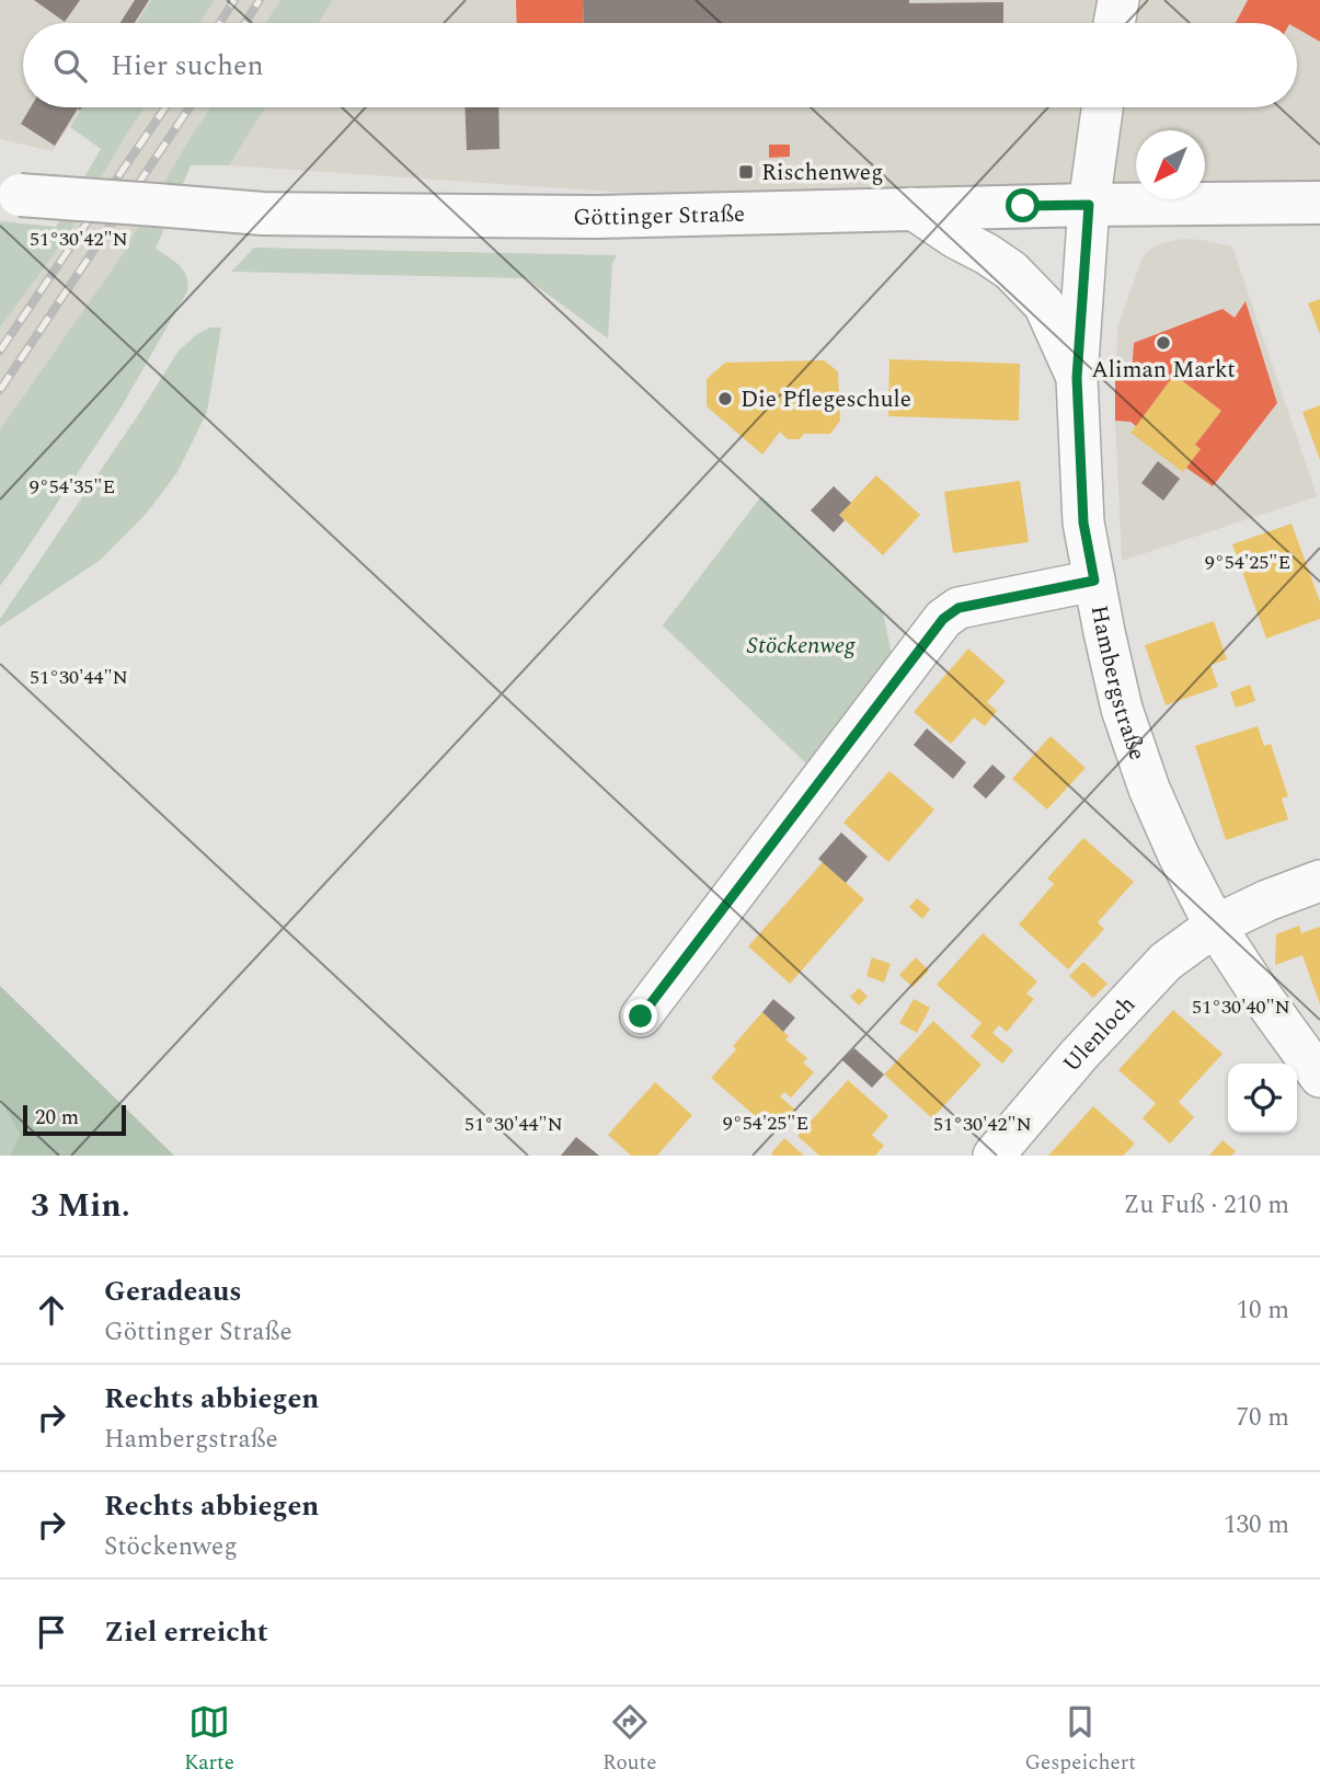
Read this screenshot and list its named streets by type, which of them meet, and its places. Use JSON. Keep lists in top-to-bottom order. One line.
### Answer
{"streets":{"street":["Göttinger Straße","Hambergstraße","Ulenloch"]},"crossings":[["Göttinger Straße","Hambergstraße"],["Hambergstraße","Ulenloch"]],"parks":["Stöckenweg"],"places":{"transit":["Rischenweg"],"other":["Aliman Markt","Die Pflegeschule"]},"scale_bar":"20 m","north":"bottom left","page":{"search":"Hier suchen","scale":"20 m","heading":["3 Min.","Zu Fuß · 210 m"],"list":[["Geradeaus","Göttinger Straße","10 m"],["Rechts abbiegen","Hambergstraße","70 m"],["Rechts abbiegen","Stöckenweg","130 m"],"Ziel erreicht"],"nav":["Karte","Route","Gespeichert"]},"coordinates":["51°30'42\"N","9°54'35\"E","9°54'25\"E","51°30'44\"N","51°30'40\"N"]}
